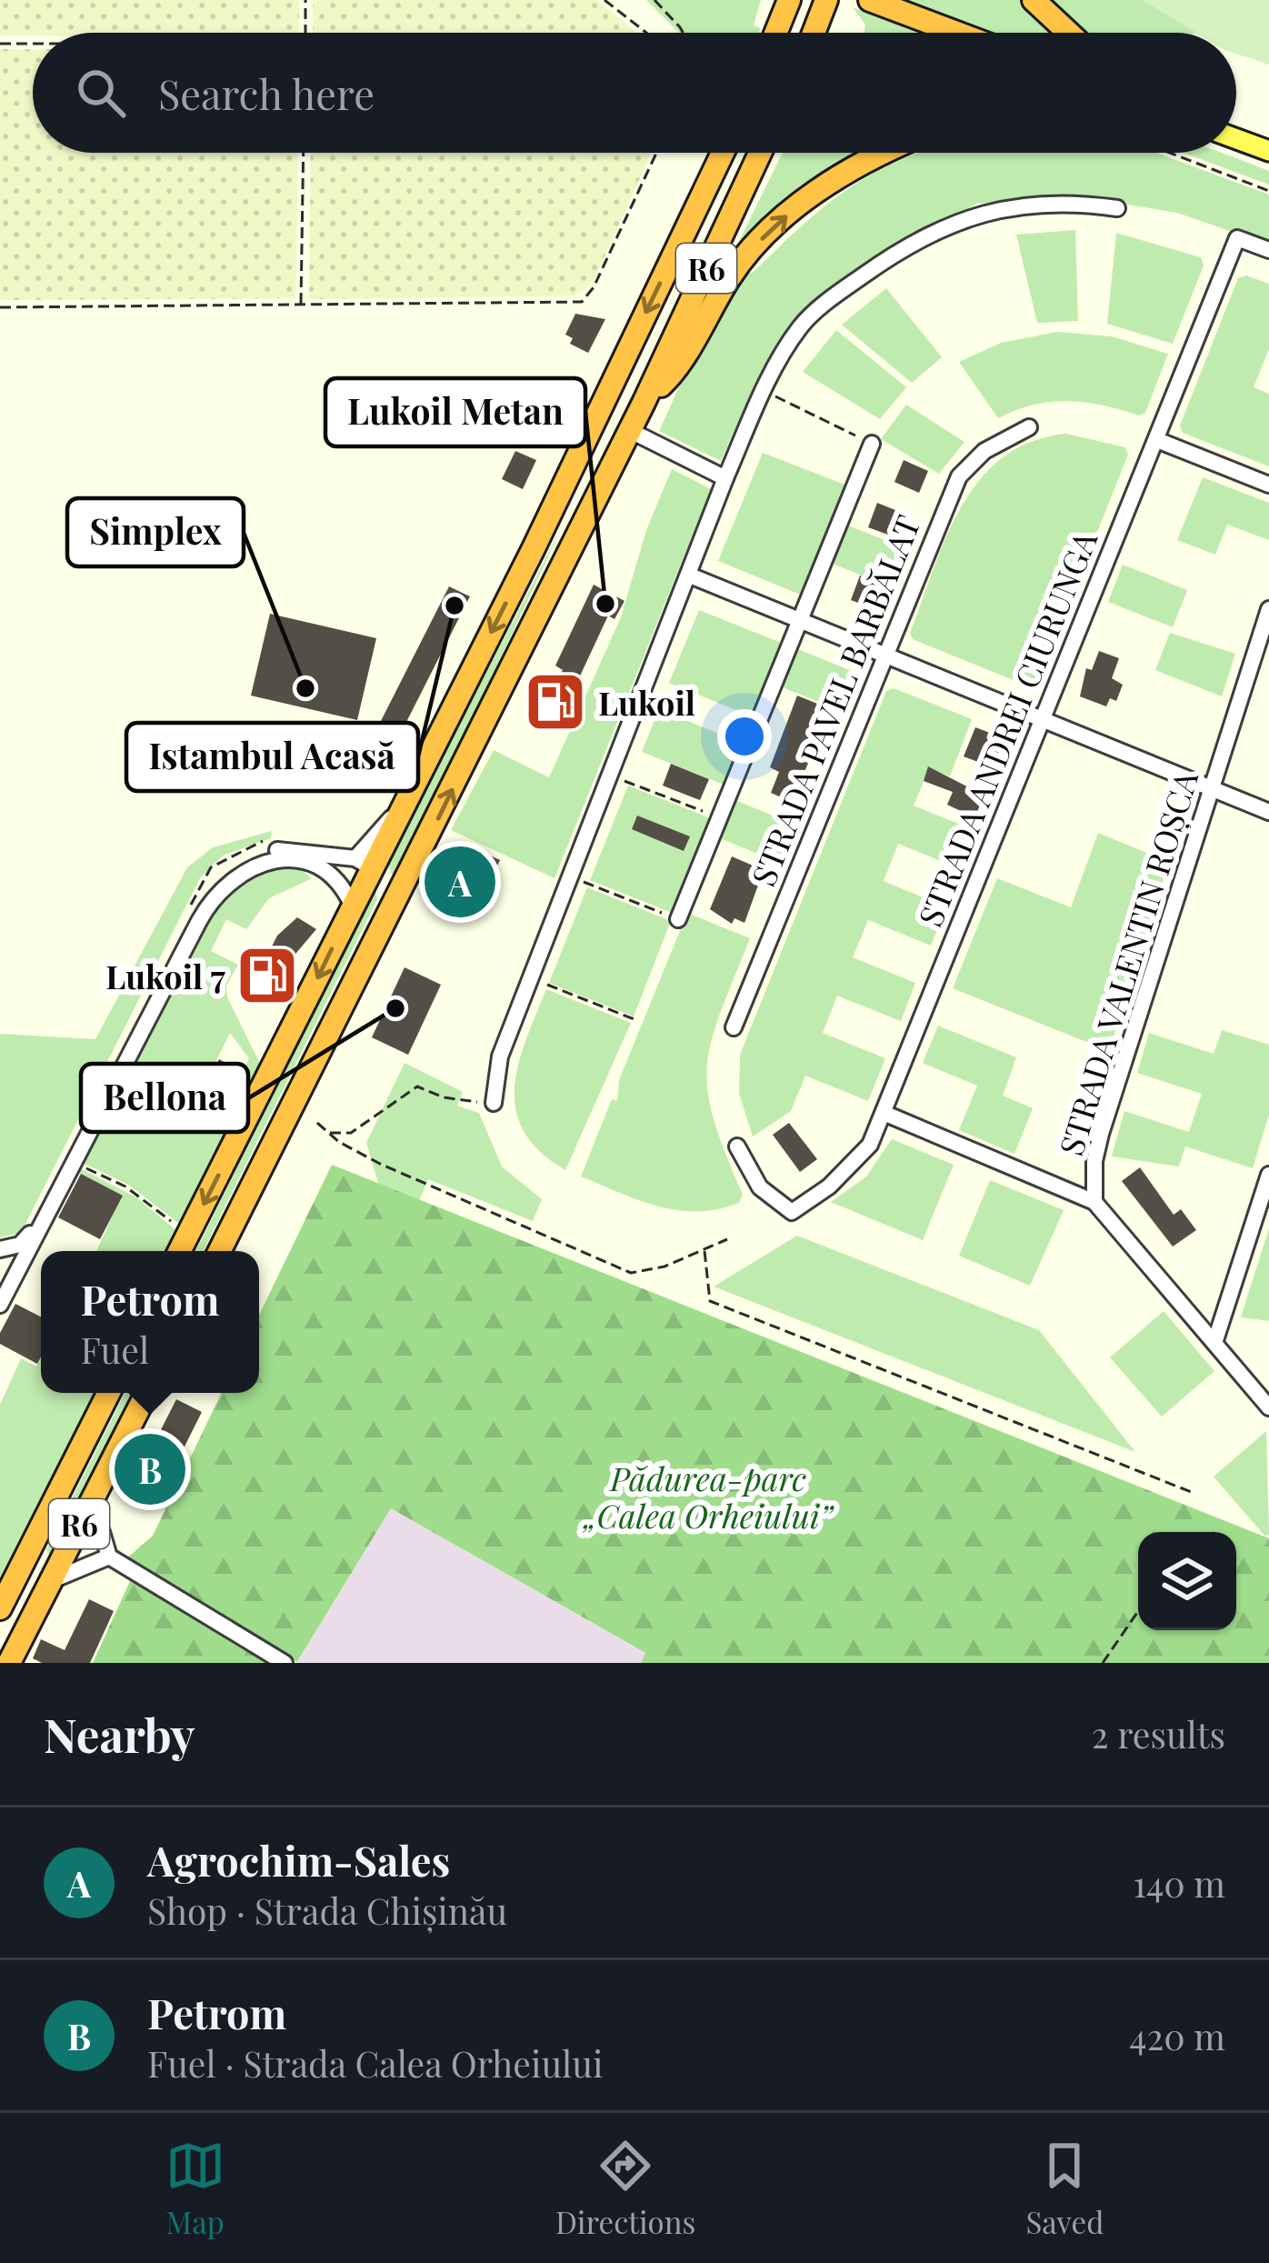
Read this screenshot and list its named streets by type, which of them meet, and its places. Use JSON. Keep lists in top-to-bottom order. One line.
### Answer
{"streets":{"highway":["R6"],"street":["STRADA PAVEL BARBĂLAT","STRADA ANDREI CIURUNGA","STRADA VALENTIN ROȘCA"]},"parks":["Pădurea-parc „Calea Orheiului”"],"places":{"other":["Lukoil Metan","Istambul Acasă","Simplex","Bellona"],"fuel station":["Lukoil","Lukoil 7"]},"page":{"search":"Search here","pins":["A","B"],"popup":["Petrom","Fuel"],"heading":["Nearby","2 results"],"list":[{"mark":"A","name":"Agrochim-Sales","note":"Shop · Strada Chișinău","value":"140 m"},{"mark":"B","name":"Petrom","note":"Fuel · Strada Calea Orheiului","value":"420 m"}],"nav":["Map","Directions","Saved"]}}
